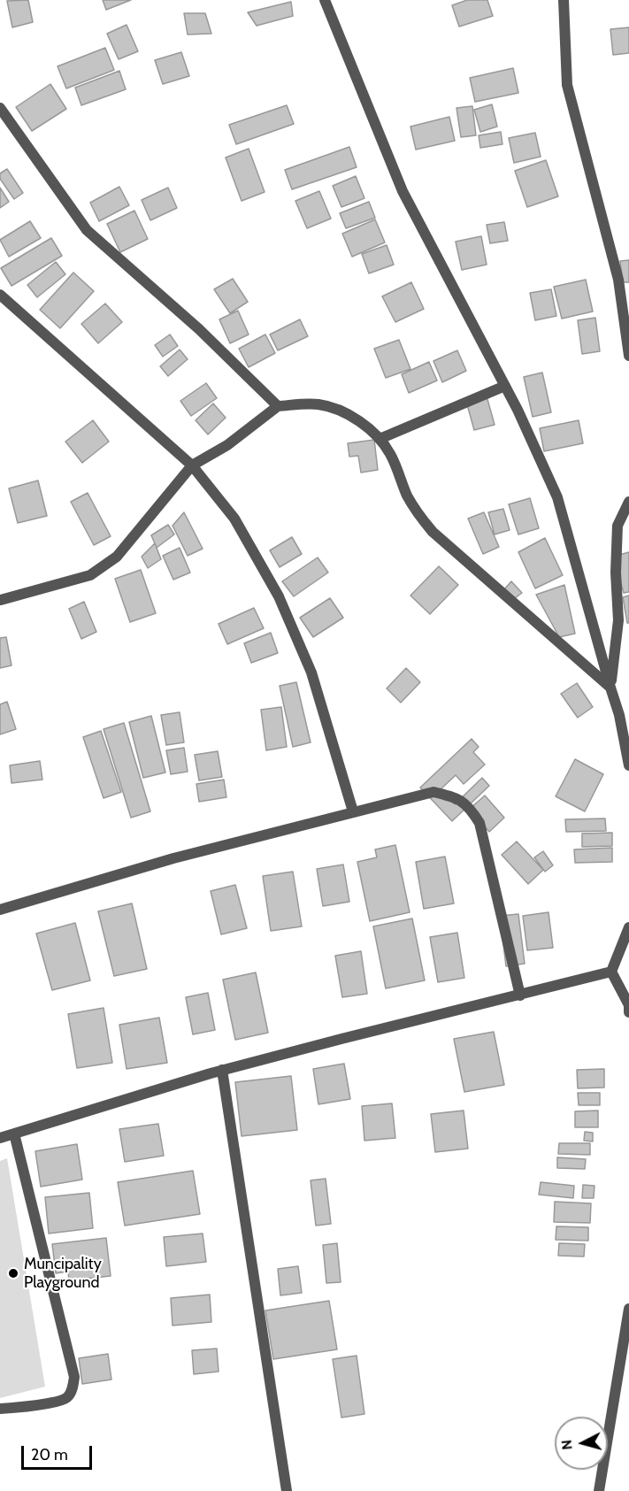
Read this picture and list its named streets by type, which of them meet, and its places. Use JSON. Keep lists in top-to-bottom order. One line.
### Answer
{"places":["Muncipality Playground"],"scale_bar":"20 m","north":"left"}
